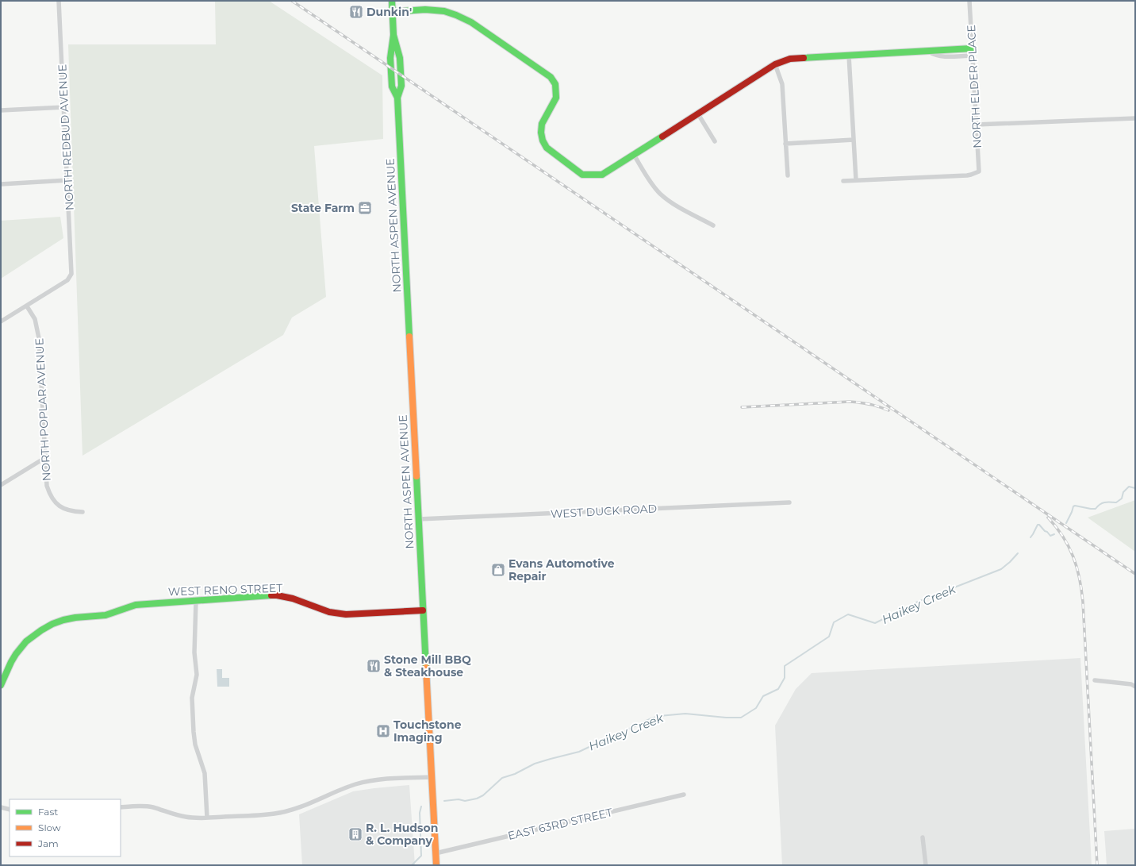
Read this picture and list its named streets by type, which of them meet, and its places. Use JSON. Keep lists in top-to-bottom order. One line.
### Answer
{"streets":{"street":["NORTH ELDER PLACE","NORTH REDBUD AVENUE","NORTH ASPEN AVENUE","NORTH POPLAR AVENUE","WEST DUCK ROAD","WEST RENO STREET","EAST 63RD STREET"]},"crossings":[["NORTH REDBUD AVENUE","NORTH POPLAR AVENUE"],["NORTH ASPEN AVENUE","WEST DUCK ROAD"],["NORTH ASPEN AVENUE","WEST RENO STREET"],["NORTH ASPEN AVENUE","EAST 63RD STREET"]],"water":["Haikey Creek"],"places":{"restaurant":["Dunkin'","Stone Mill BBQ & Steakhouse"],"office":["State Farm"],"shop":["Evans Automotive Repair"],"hospital":["Touchstone Imaging"],"building":["R. L. Hudson & Company"]},"legend":["Fast","Slow","Jam"]}
